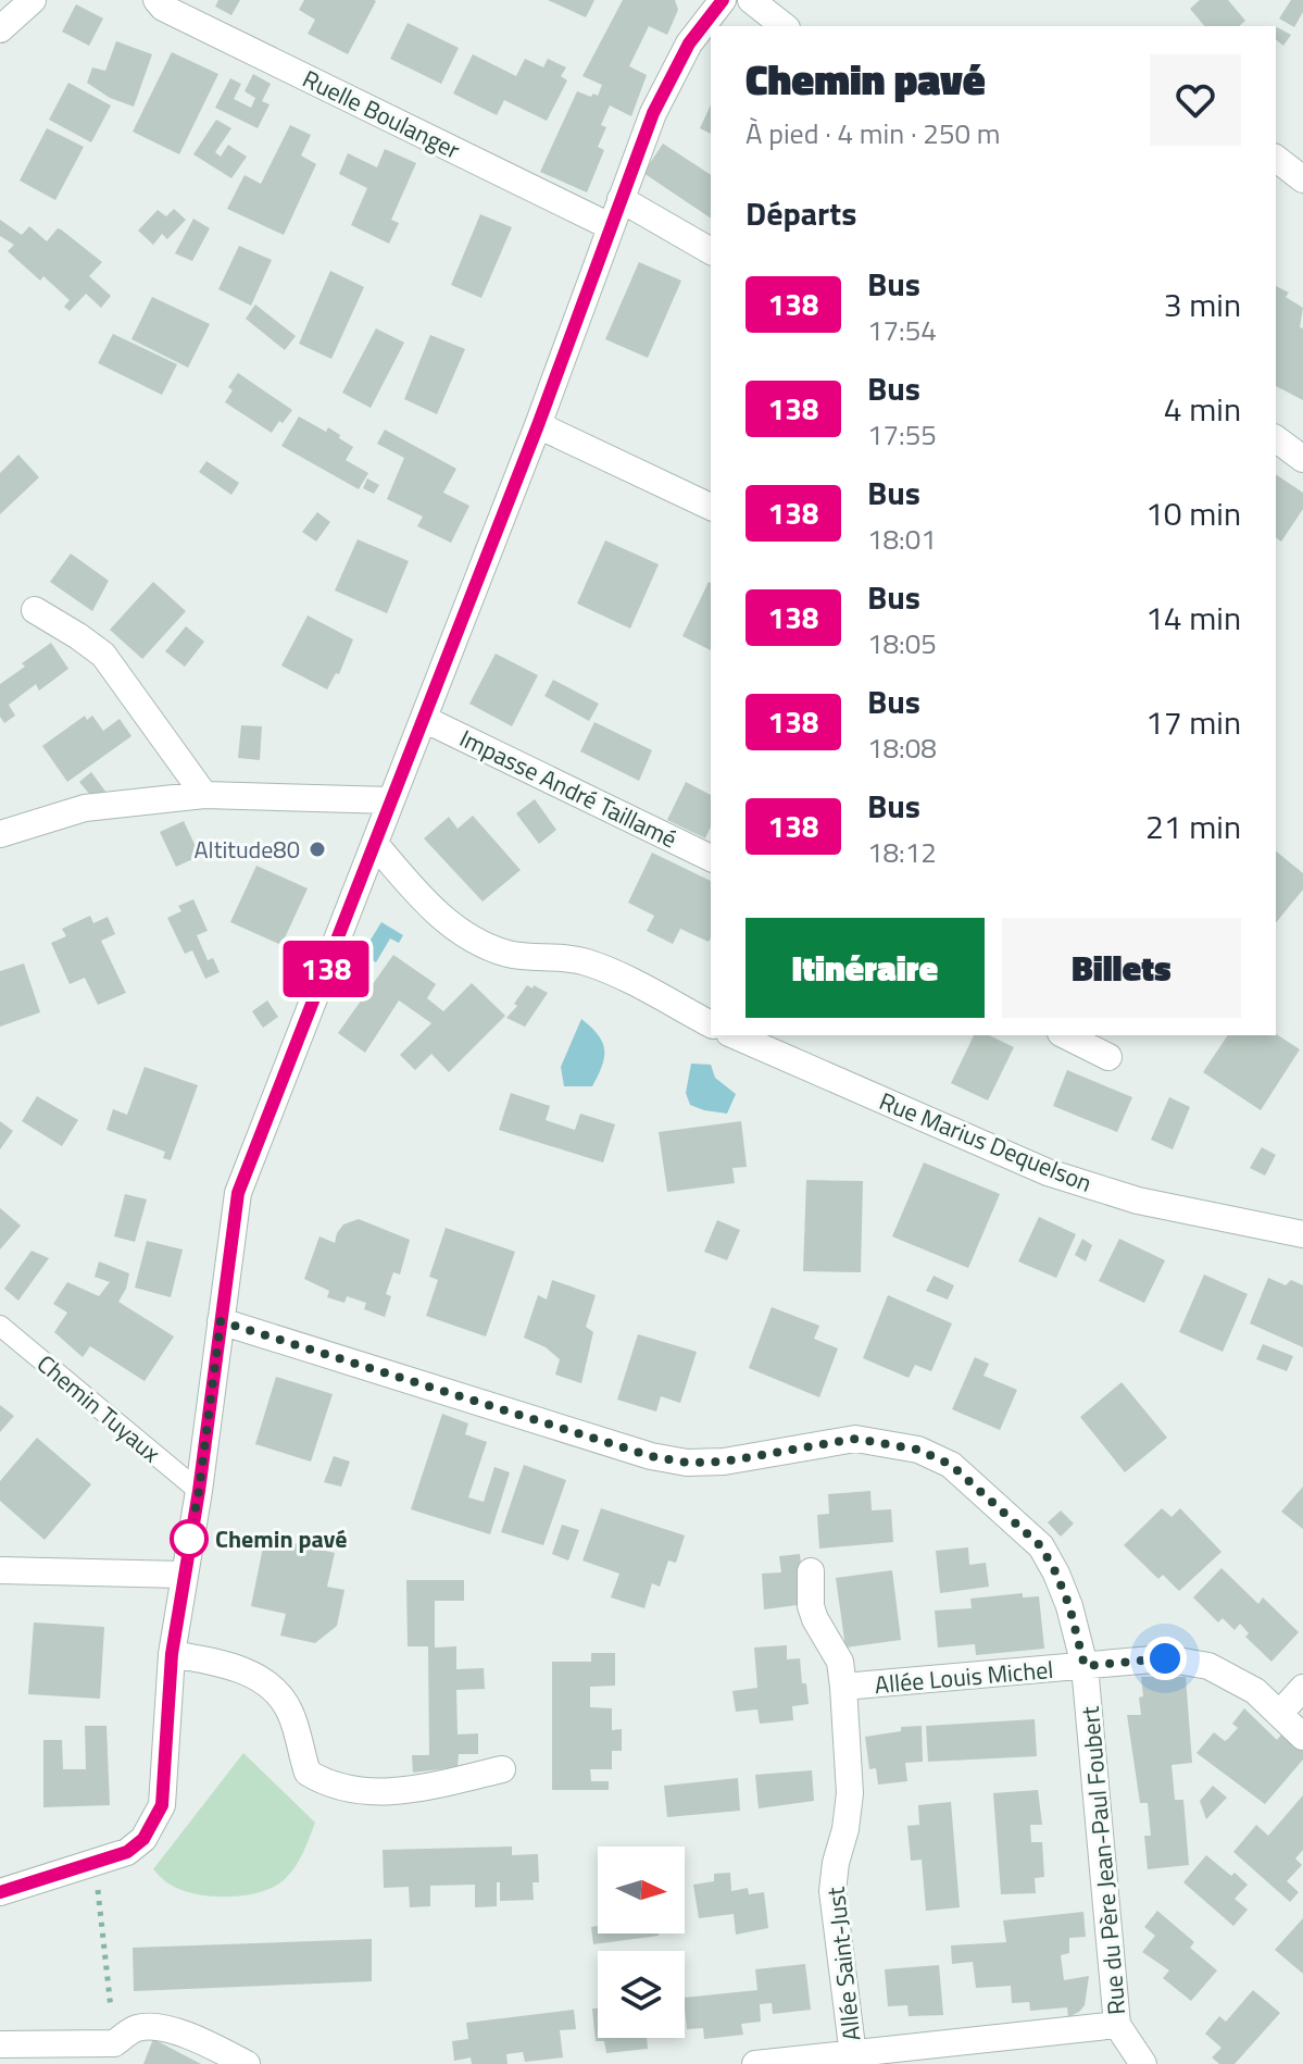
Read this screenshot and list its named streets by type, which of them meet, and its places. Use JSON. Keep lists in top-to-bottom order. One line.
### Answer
{"streets":{"street":["Ruelle Boulanger","Impasse André Taillamé","Rue Marius Dequelson","Allée Louis Michel","Rue du Père Jean-Paul Foubert","Allée Saint-Just"],"lane":["Chemin Tuyaux"]},"crossings":[["Allée Louis Michel","Rue du Père Jean-Paul Foubert"],["Allée Louis Michel","Allée Saint-Just"]],"places":["Altitude80","Chemin pavé"],"lines":["bus line 138"],"north":"right","page":{"on_map":"138","heading":[["Chemin pavé","À pied · 4 min · 250 m"],"Départs"],"list":[{"mark":"138","name":"Bus","note":"17:54","value":"3 min"},{"mark":"138","name":"Bus","note":"17:55","value":"4 min"},{"mark":"138","name":"Bus","note":"18:01","value":"10 min"},{"mark":"138","name":"Bus","note":"18:05","value":"14 min"},{"mark":"138","name":"Bus","note":"18:08","value":"17 min"},{"mark":"138","name":"Bus","note":"18:12","value":"21 min"}],"buttons":["Itinéraire","Billets"]}}
